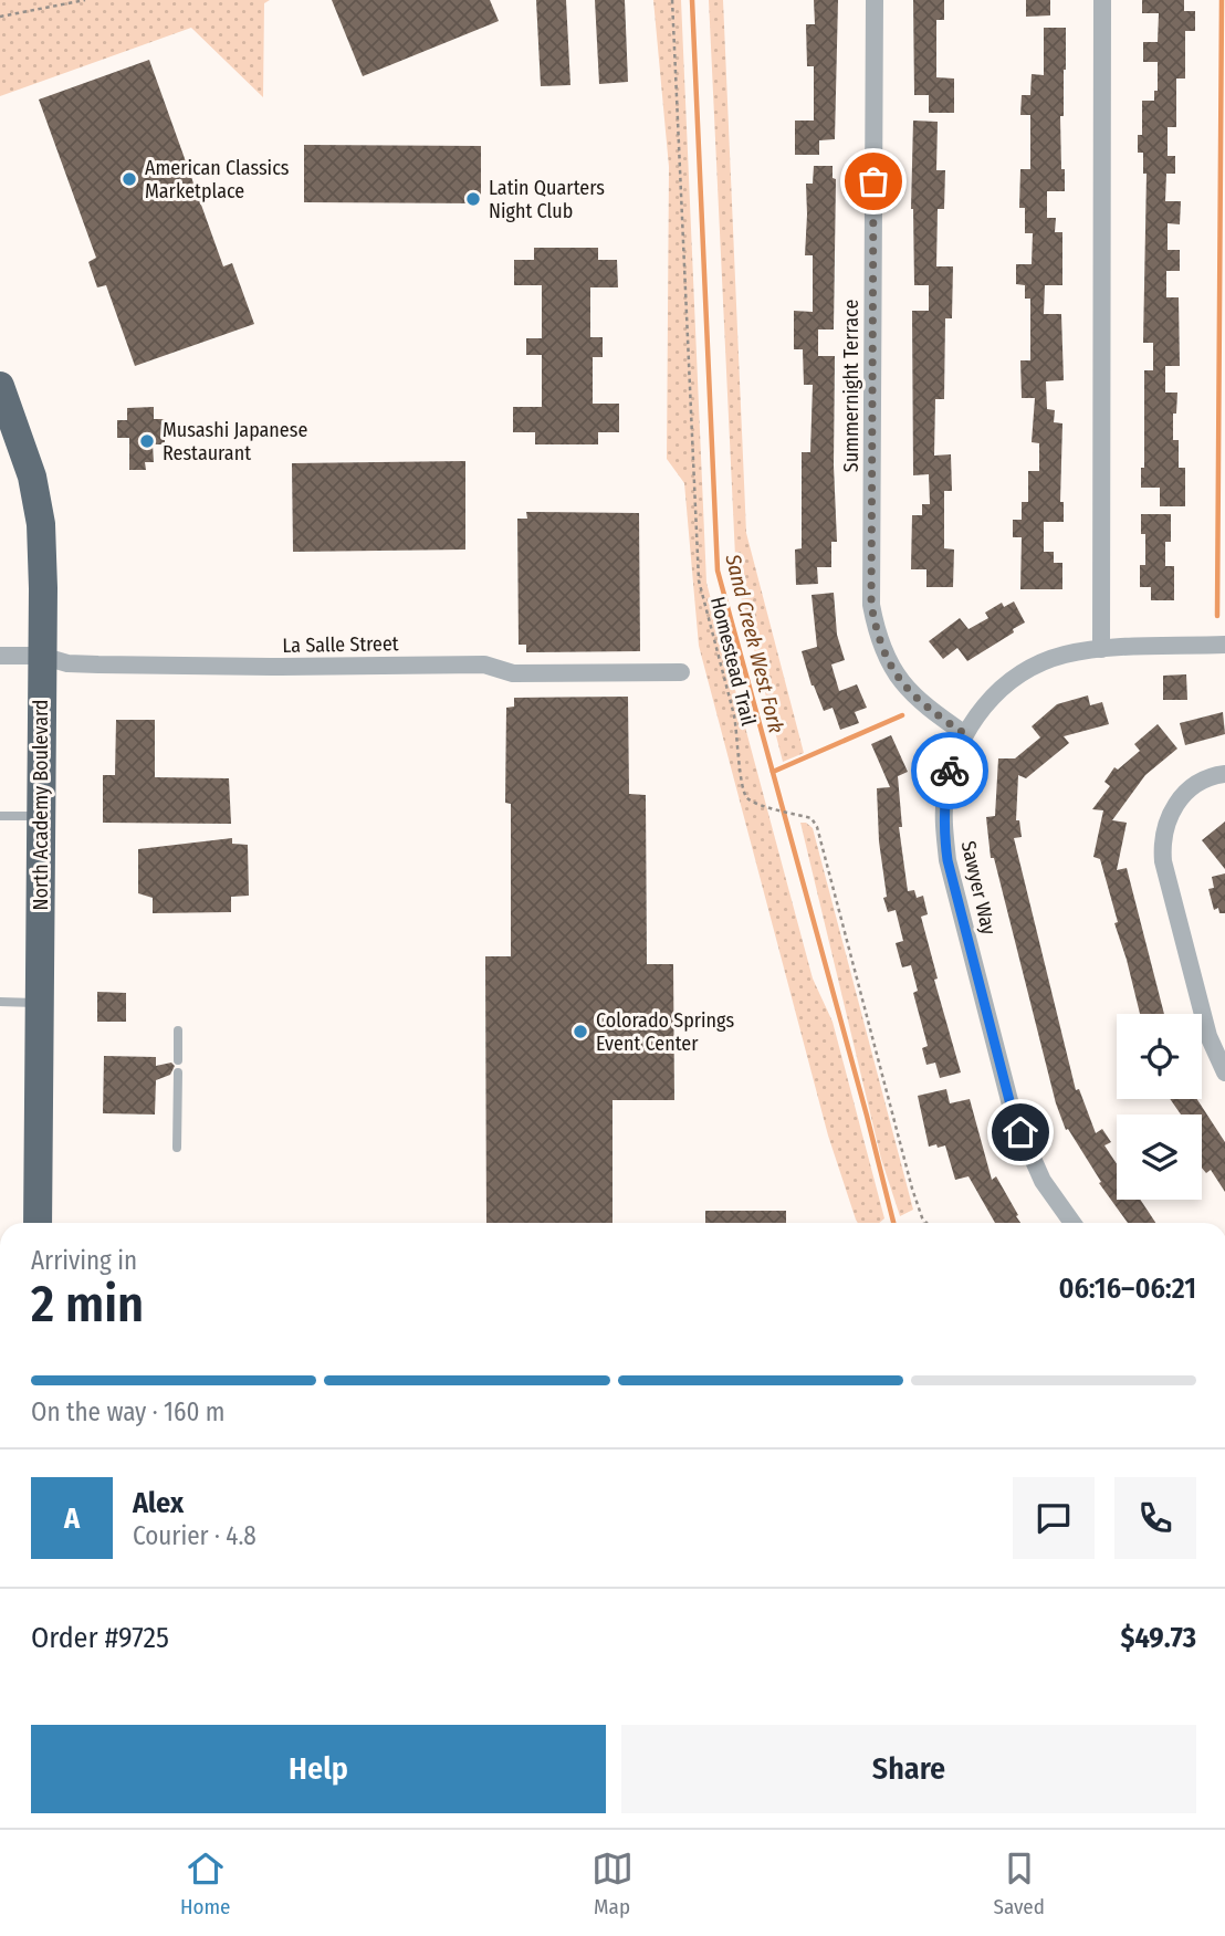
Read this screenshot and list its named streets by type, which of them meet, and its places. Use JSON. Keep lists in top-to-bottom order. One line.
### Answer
{"streets":{"highway":["North Academy Boulevard"],"street":["Summernight Terrace","La Salle Street","Sawyer Way"],"path":["Homestead Trail"]},"crossings":[["Summernight Terrace","Sawyer Way"],["La Salle Street","North Academy Boulevard"]],"water":["Sand Creek West Fork"],"places":["American Classics Marketplace","Latin Quarters Night Club","Musashi Japanese Restaurant","Colorado Springs Event Center"],"page":{"heading":["2 min","Arriving in","06:16–06:21"],"panel":["Alex","Courier · 4.8","Order #9725","$49.73"],"bar":"On the way · 160 m","round":"A","buttons":["Help","Share"],"tabs":["Home","Map","Saved"]}}
